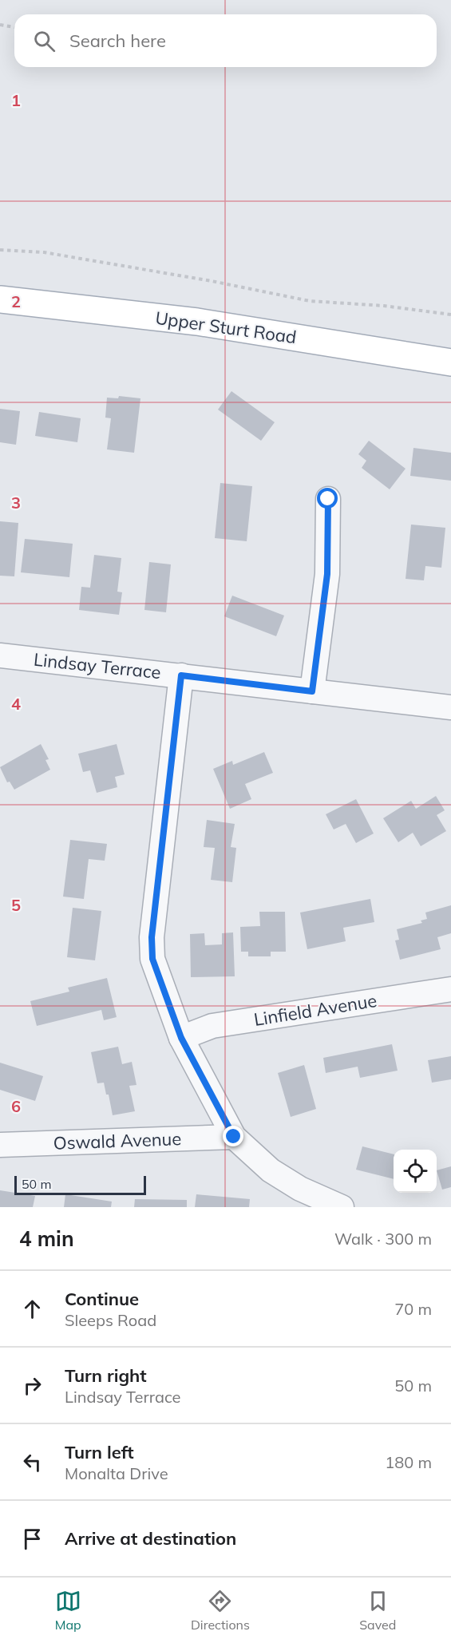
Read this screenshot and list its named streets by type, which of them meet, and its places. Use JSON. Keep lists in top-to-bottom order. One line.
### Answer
{"streets":{"main road":["Upper Sturt Road"],"street":["Lindsay Terrace","Linfield Avenue","Oswald Avenue"]},"scale_bar":"50 m","page":{"search":"Search here","scale":"50 m","heading":["4 min","Walk · 300 m"],"list":[["Continue","Sleeps Road","70 m"],["Turn right","Lindsay Terrace","50 m"],["Turn left","Monalta Drive","180 m"],"Arrive at destination"],"nav":["Map","Directions","Saved"]},"grid":{"rows":["1","2","3","4","5","6"]}}
